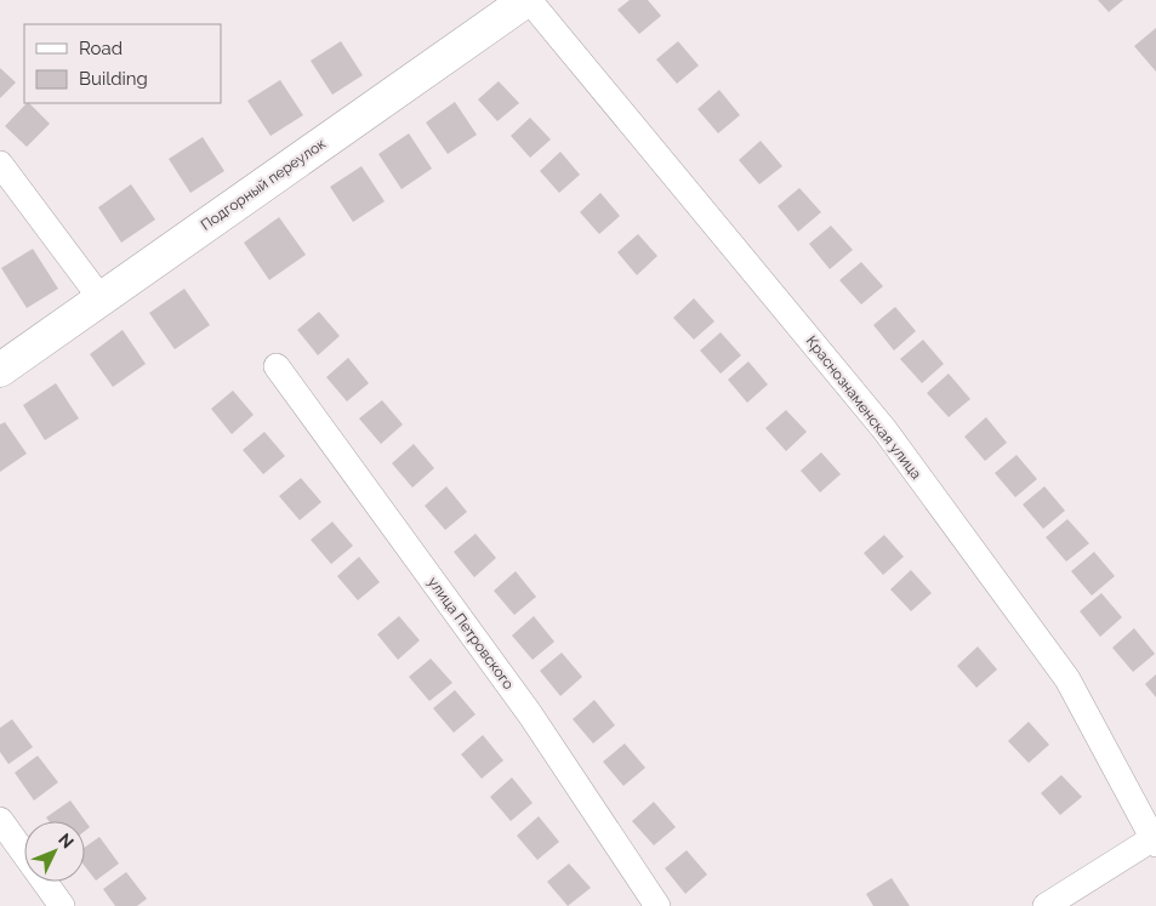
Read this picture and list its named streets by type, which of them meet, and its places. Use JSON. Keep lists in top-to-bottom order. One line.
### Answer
{"streets":{"main road":["Подгорный переулок"],"street":["Краснознаменская улица","улица Петровского"]},"crossings":[["Подгорный переулок","Краснознаменская улица"]],"legend":["Road","Building"],"north":"top right"}
